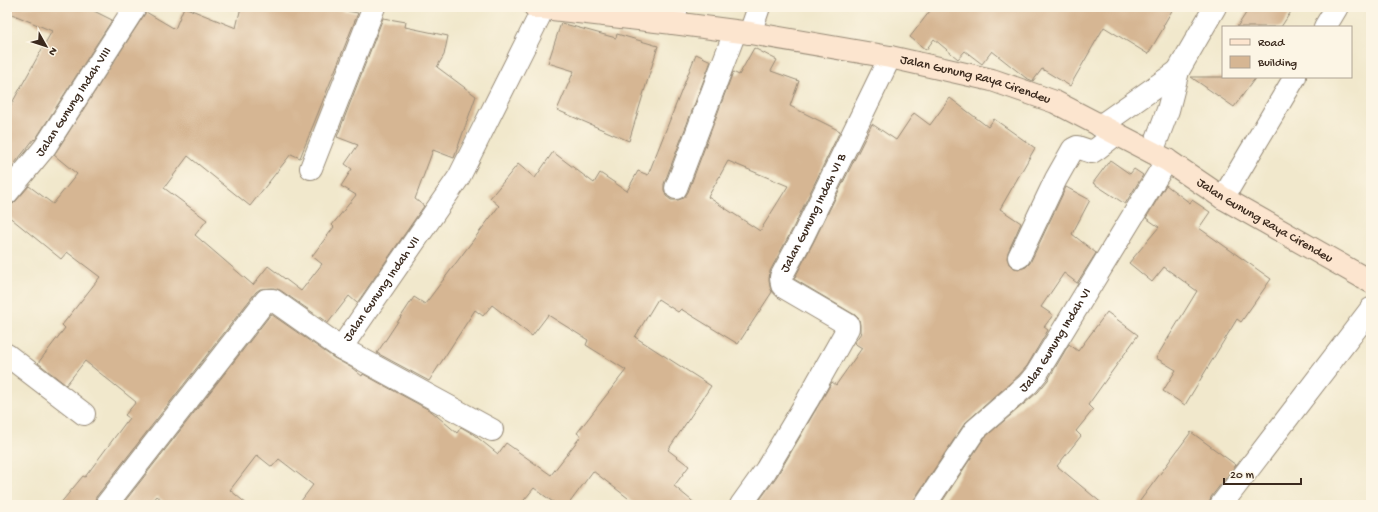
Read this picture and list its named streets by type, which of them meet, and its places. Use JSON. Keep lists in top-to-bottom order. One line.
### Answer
{"streets":{"street":["Jalan Gunung Raya Cirendeu","Jalan Gunung Indah VIII","Jalan Gunung Indah VI B","Jalan Gunung Indah VII","Jalan Gunung Indah VI"]},"crossings":[["Jalan Gunung Raya Cirendeu","Jalan Gunung Indah VI B"],["Jalan Gunung Raya Cirendeu","Jalan Gunung Indah VII"],["Jalan Gunung Raya Cirendeu","Jalan Gunung Indah VI"]],"legend":["Road","Building"],"scale_bar":"20 m","north":"bottom right"}
